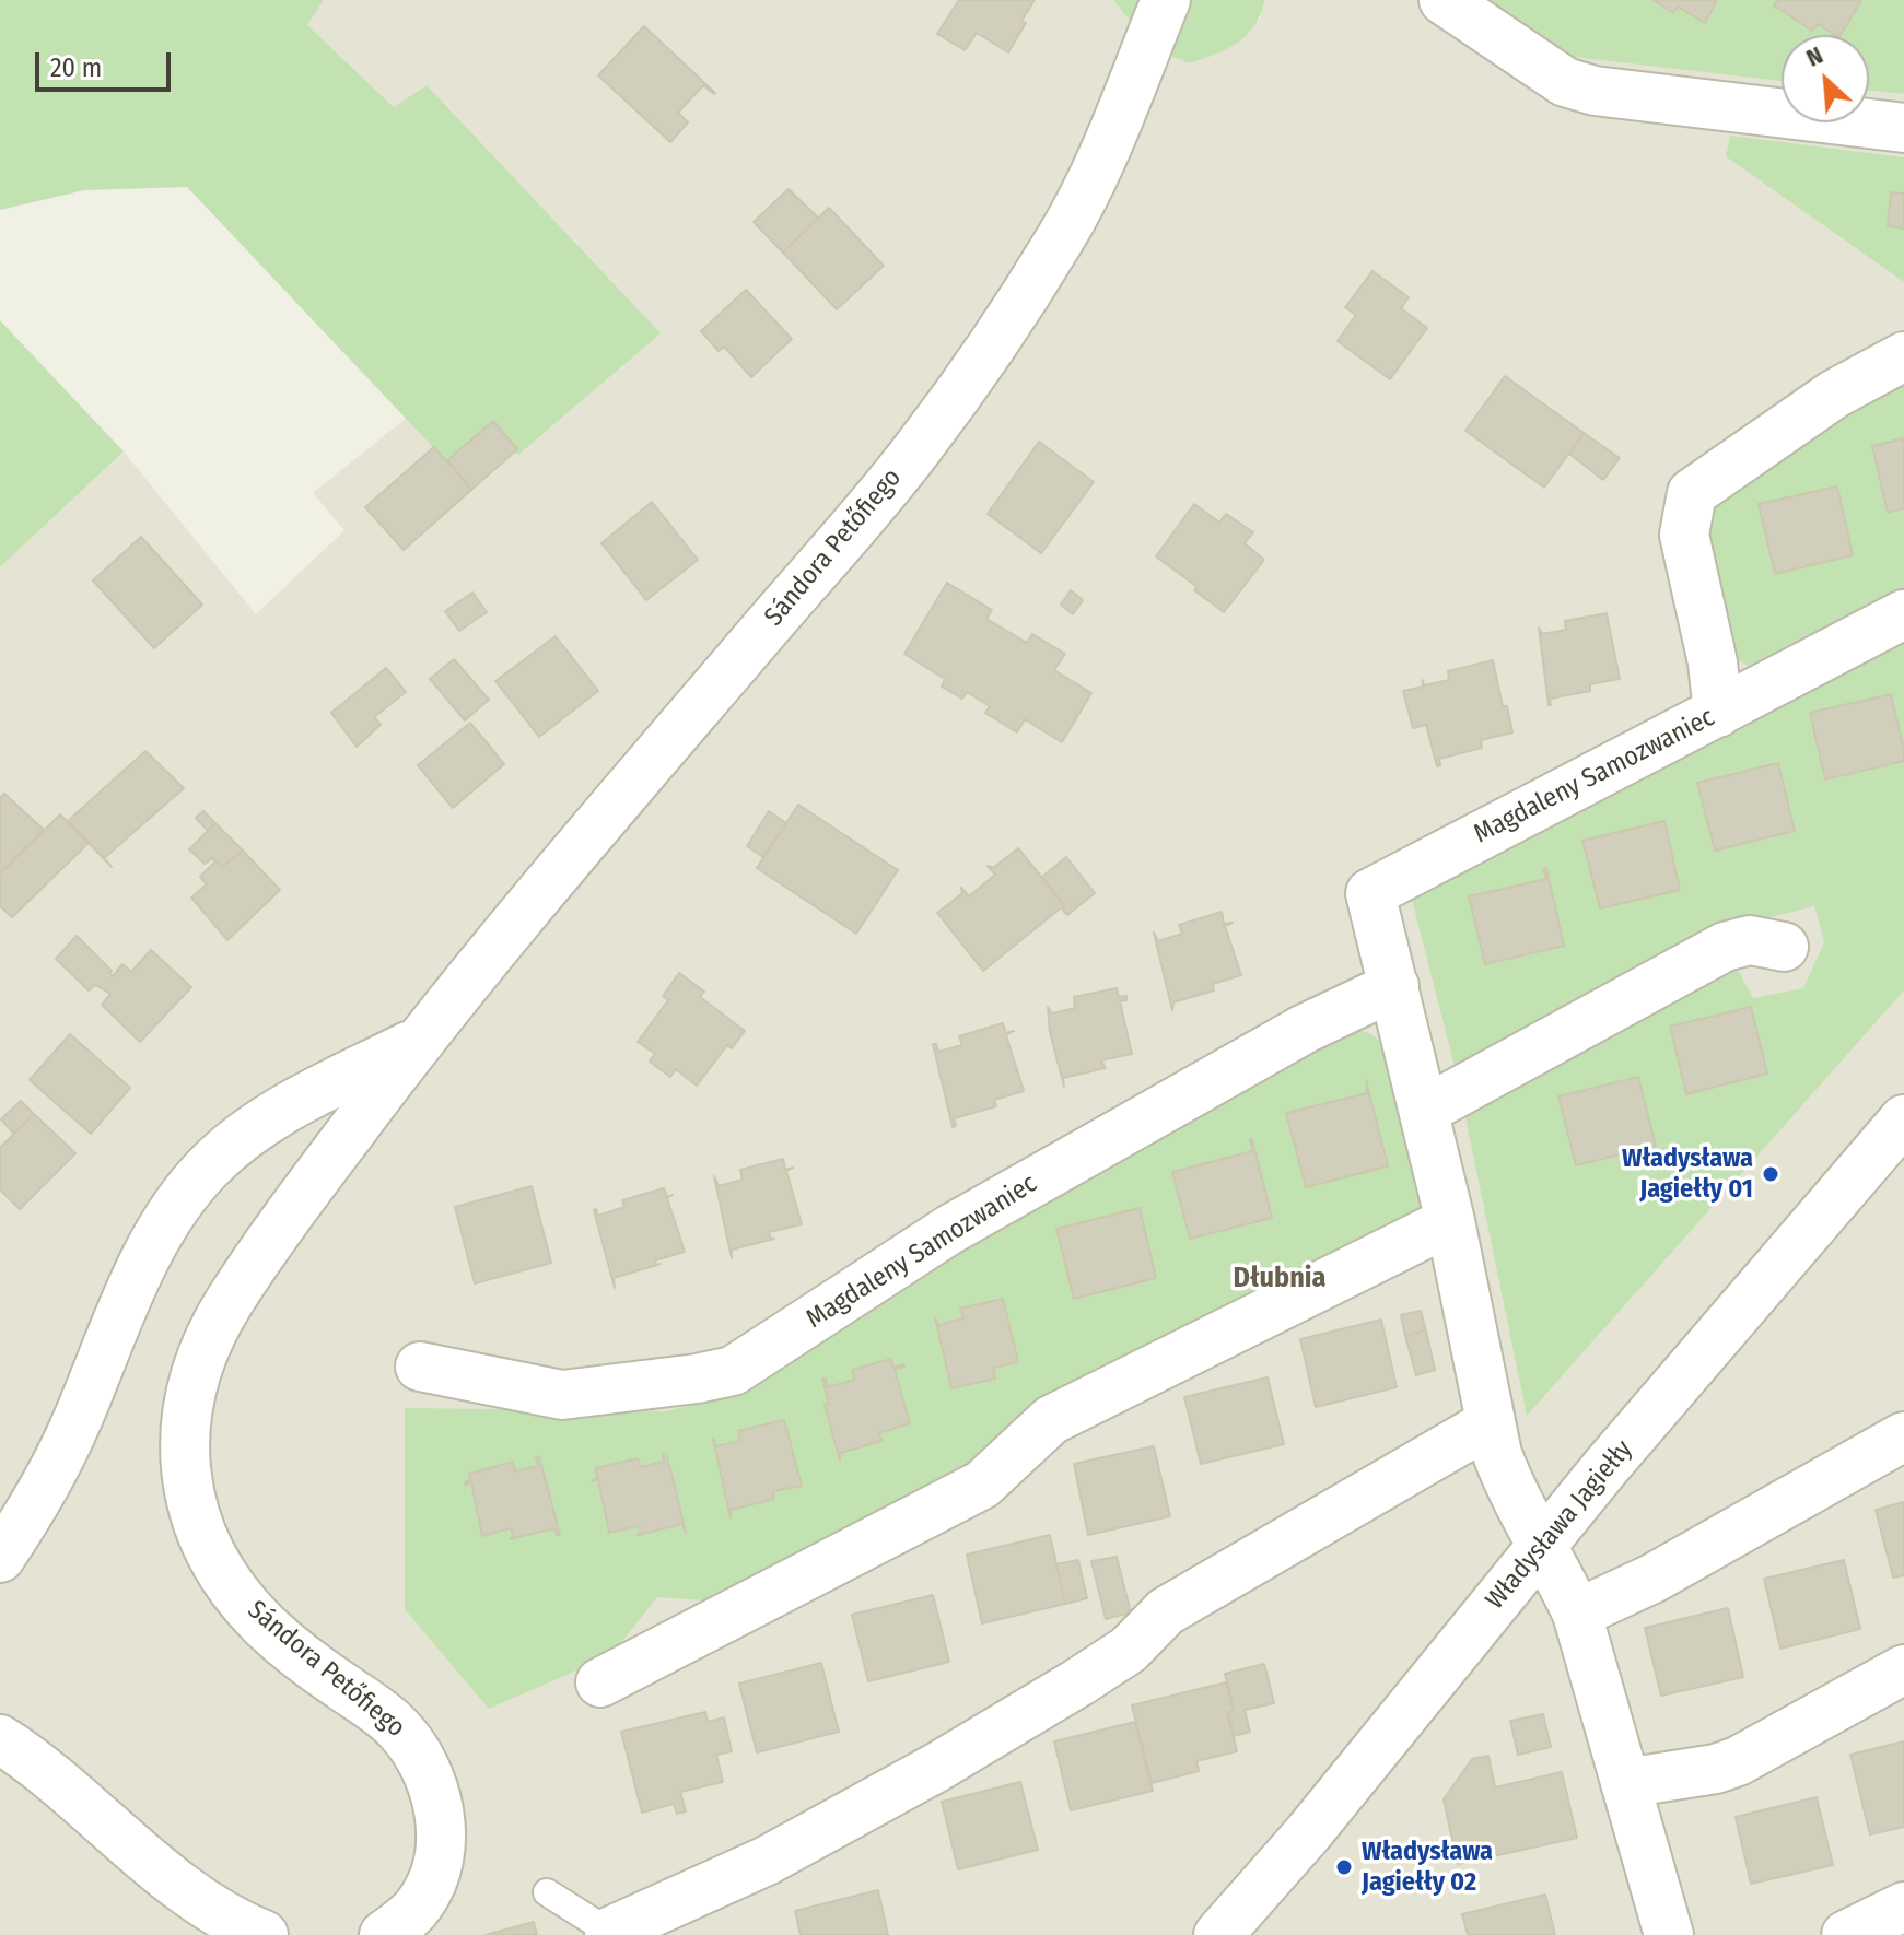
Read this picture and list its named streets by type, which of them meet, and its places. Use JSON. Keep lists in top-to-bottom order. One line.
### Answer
{"streets":{"street":["Sándora Petőfiego","Magdaleny Samozwaniec","Władysława Jagiełły"]},"crossings":[["Magdaleny Samozwaniec","Władysława Jagiełły"]],"districts":["Dłubnia"],"places":["Władysława Jagiełły 01","Władysława Jagiełły 02"],"scale_bar":"20 m","north":"top left"}
